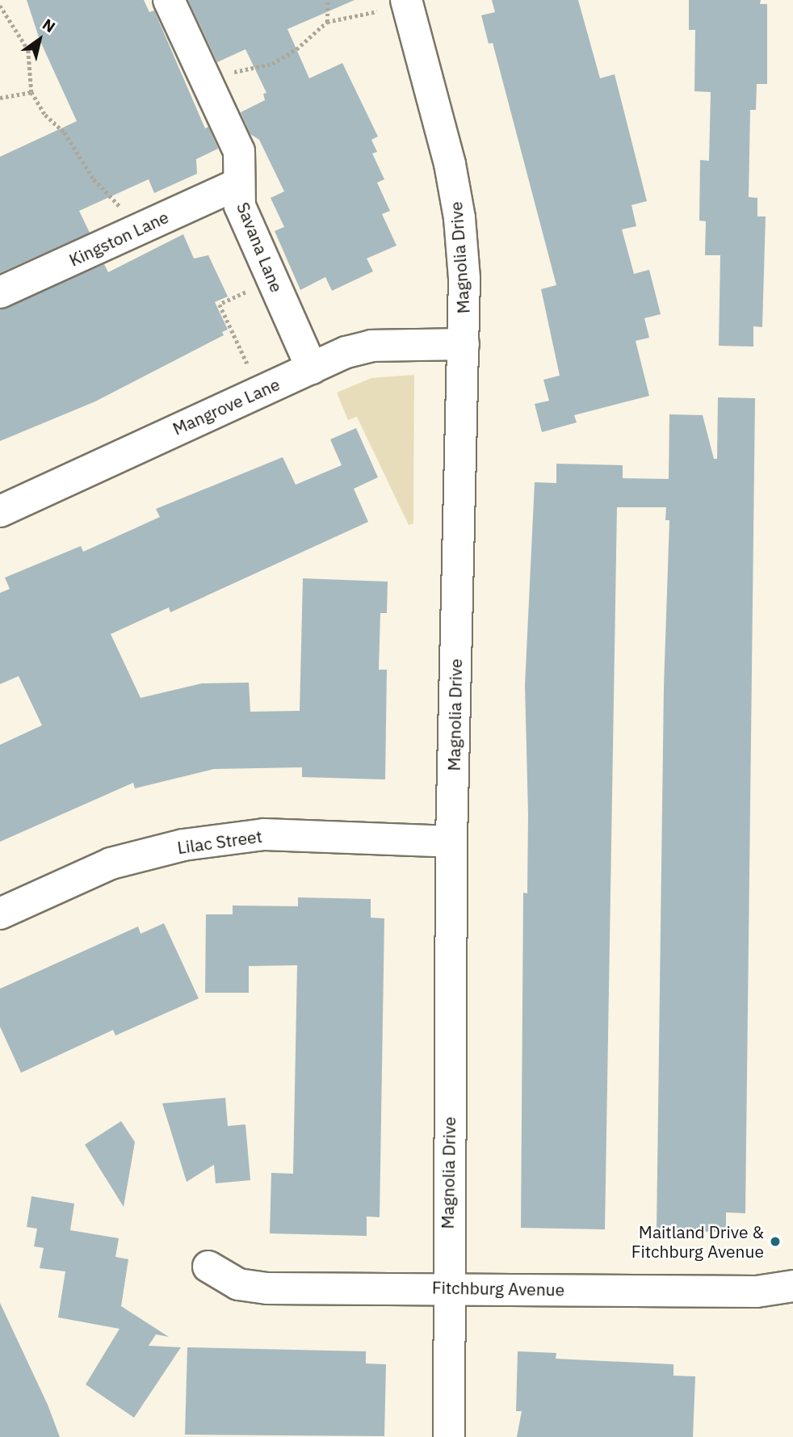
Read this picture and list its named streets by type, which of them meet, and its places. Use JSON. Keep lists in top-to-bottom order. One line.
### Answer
{"streets":{"street":["Kingston Lane","Savana Lane","Magnolia Drive","Mangrove Lane","Lilac Street","Fitchburg Avenue"]},"crossings":[["Kingston Lane","Savana Lane"],["Savana Lane","Mangrove Lane"],["Magnolia Drive","Mangrove Lane"],["Magnolia Drive","Lilac Street"],["Magnolia Drive","Fitchburg Avenue"]],"places":["Maitland Drive & Fitchburg Avenue"],"north":"top right"}
